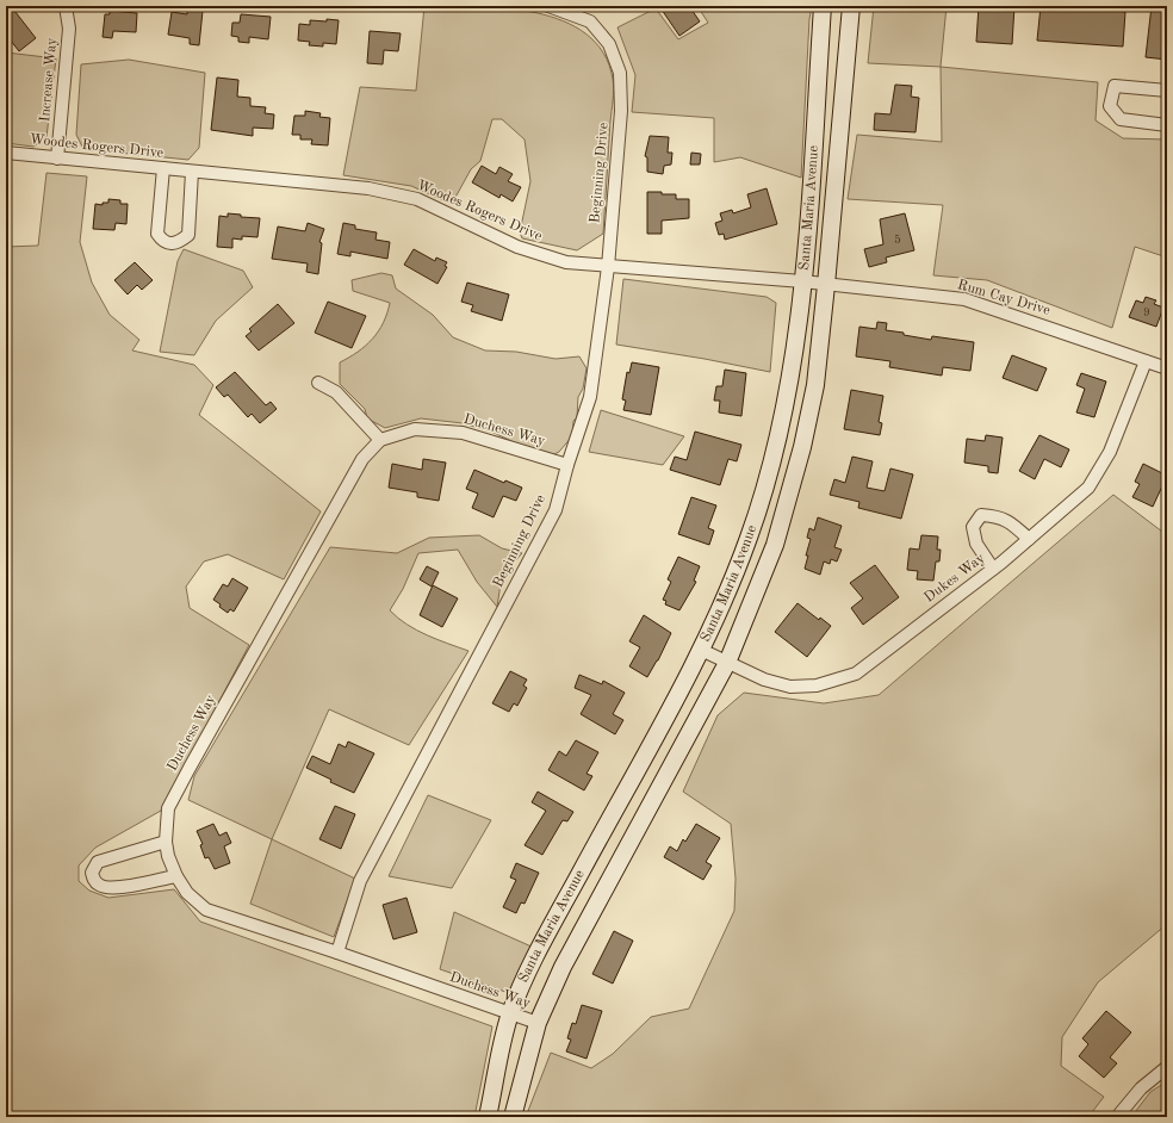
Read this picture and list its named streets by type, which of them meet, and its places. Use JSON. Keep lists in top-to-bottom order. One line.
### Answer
{"streets":{"street":["Increase Way","Woodes Rogers Drive","Beginning Drive","Santa Maria Avenue","Rum Cay Drive","Duchess Way","Dukes Way"]},"crossings":[["Increase Way","Woodes Rogers Drive"],["Woodes Rogers Drive","Beginning Drive"],["Woodes Rogers Drive","Santa Maria Avenue"],["Woodes Rogers Drive","Rum Cay Drive"],["Beginning Drive","Duchess Way"],["Santa Maria Avenue","Rum Cay Drive"],["Santa Maria Avenue","Duchess Way"],["Santa Maria Avenue","Dukes Way"],["Rum Cay Drive","Dukes Way"]],"house_numbers":["5","9"]}
